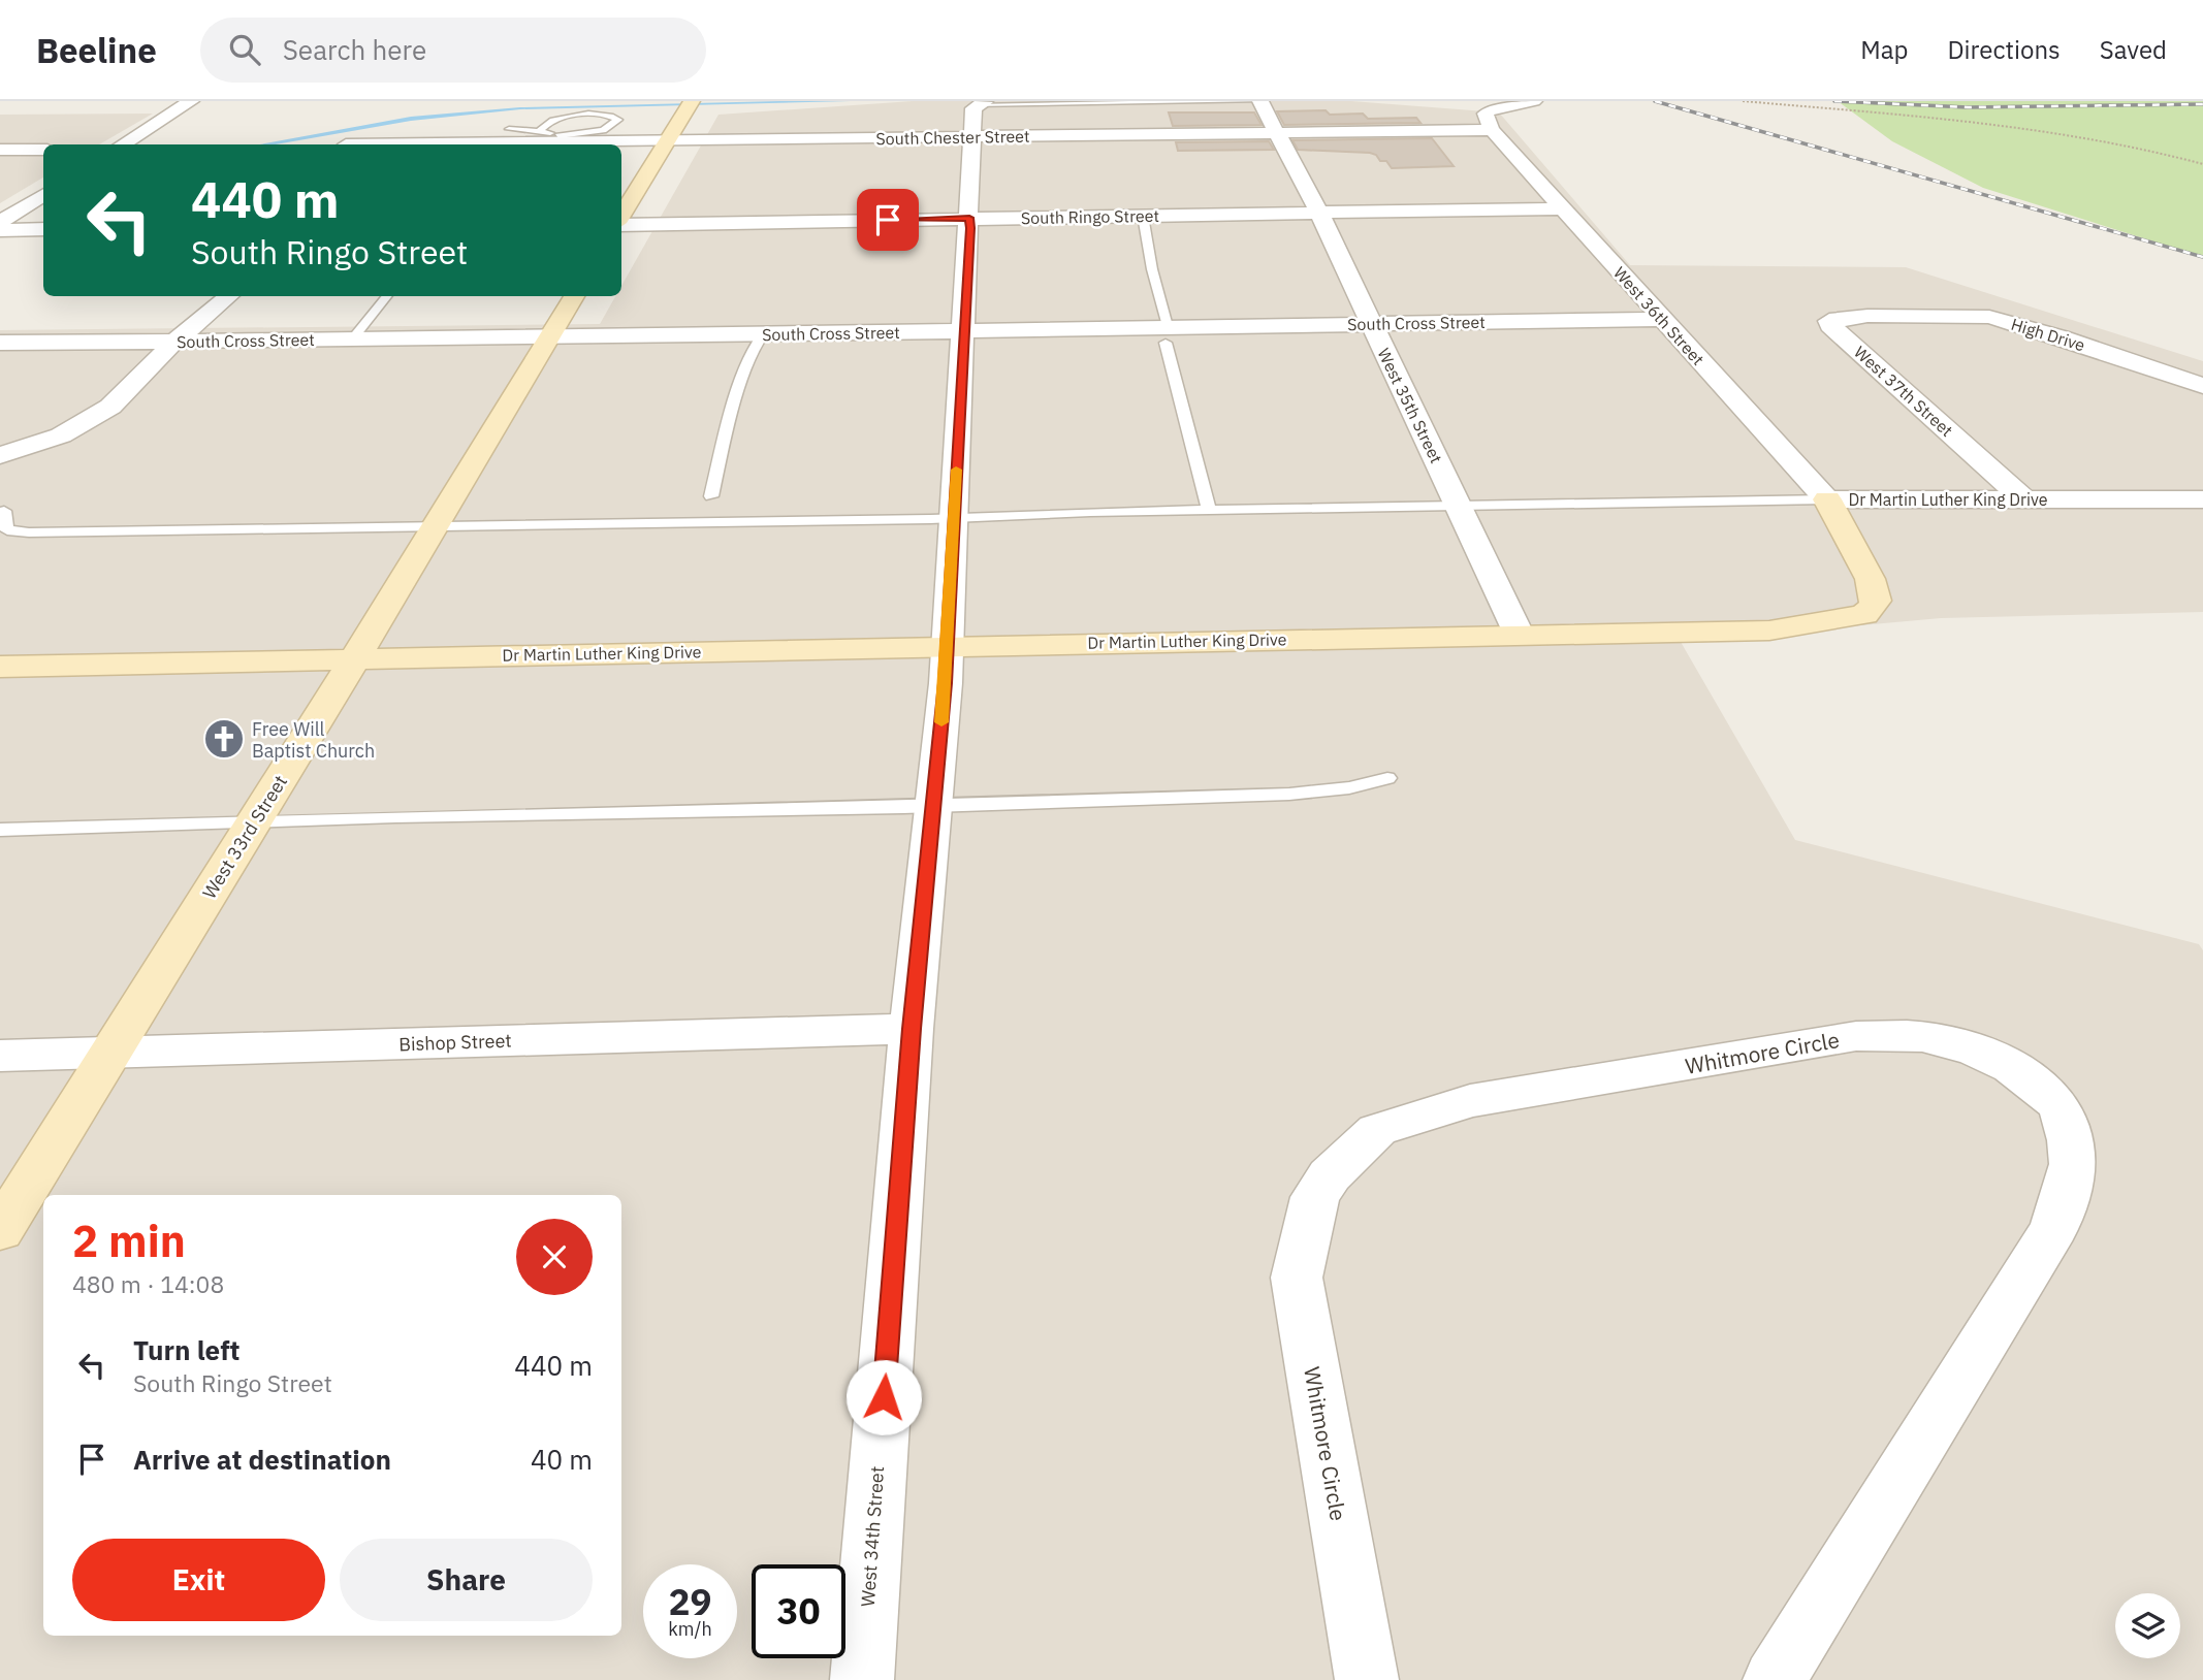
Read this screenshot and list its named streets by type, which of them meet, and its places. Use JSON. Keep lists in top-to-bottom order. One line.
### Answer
{"streets":{"street":["South Chester Street","South Ringo Street","West 36th Street","South Cross Street","High Drive","West 37th Street","West 35th Street","Dr Martin Luther King Drive","West 33rd Street","Bishop Street","Whitmore Circle","West 34th Street"]},"crossings":[["South Chester Street","West 36th Street"],["South Chester Street","West 35th Street"],["South Chester Street","West 34th Street"],["South Ringo Street","West 36th Street"],["South Ringo Street","West 35th Street"],["South Ringo Street","West 34th Street"],["West 36th Street","South Cross Street"],["West 36th Street","Dr Martin Luther King Drive"],["South Cross Street","West 35th Street"],["South Cross Street","West 33rd Street"],["South Cross Street","West 34th Street"],["High Drive","West 37th Street"],["West 37th Street","Dr Martin Luther King Drive"],["West 35th Street","Dr Martin Luther King Drive"],["Dr Martin Luther King Drive","West 33rd Street"],["Dr Martin Luther King Drive","West 34th Street"],["West 33rd Street","Bishop Street"],["Bishop Street","West 34th Street"]],"places":{"church":["Free Will Baptist Church"]},"page":{"header":"Beeline","search":"Search here","nav":["Map","Directions","Saved"],"turn":["440 m","South Ringo Street"],"heading":["2 min","480 m · 14:08"],"list":[{"name":"Turn left","note":"South Ringo Street","value":"440 m"},{"name":"Arrive at destination","value":"40 m"}],"buttons":["Exit","Share"],"speed":"29 km/h","limit":"30"}}
